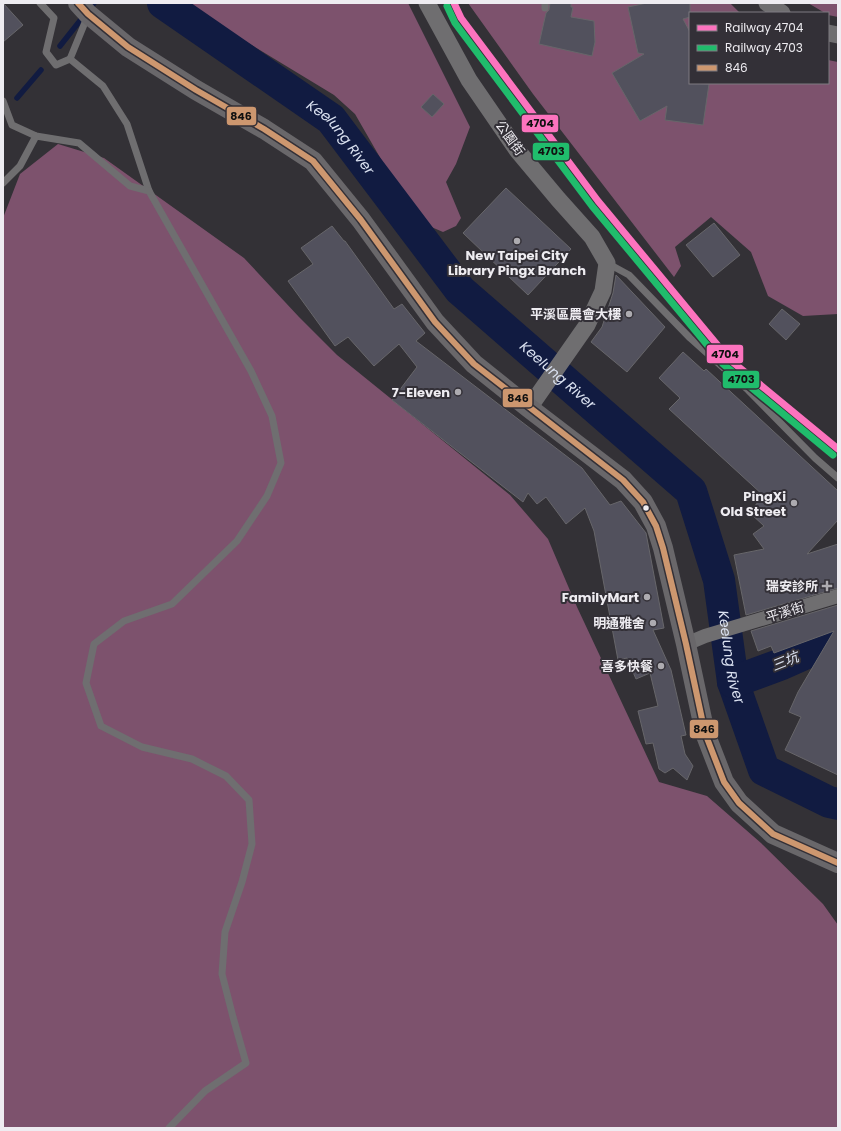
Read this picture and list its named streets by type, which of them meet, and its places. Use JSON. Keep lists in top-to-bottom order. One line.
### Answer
{"streets":{"street":["公園街","平溪街"]},"water":["Keelung River","三坑"],"places":{"other":["New Taipei City Library Pingx Branch","平溪區農會大樓","7-Eleven","PingXi Old Street","FamilyMart","明通雅舍","喜多快餐"],"health":["瑞安診所"]},"lines":["rail line 4704","transit line 846","rail line 4703"],"legend":["Railway 4704","Railway 4703","846"]}
